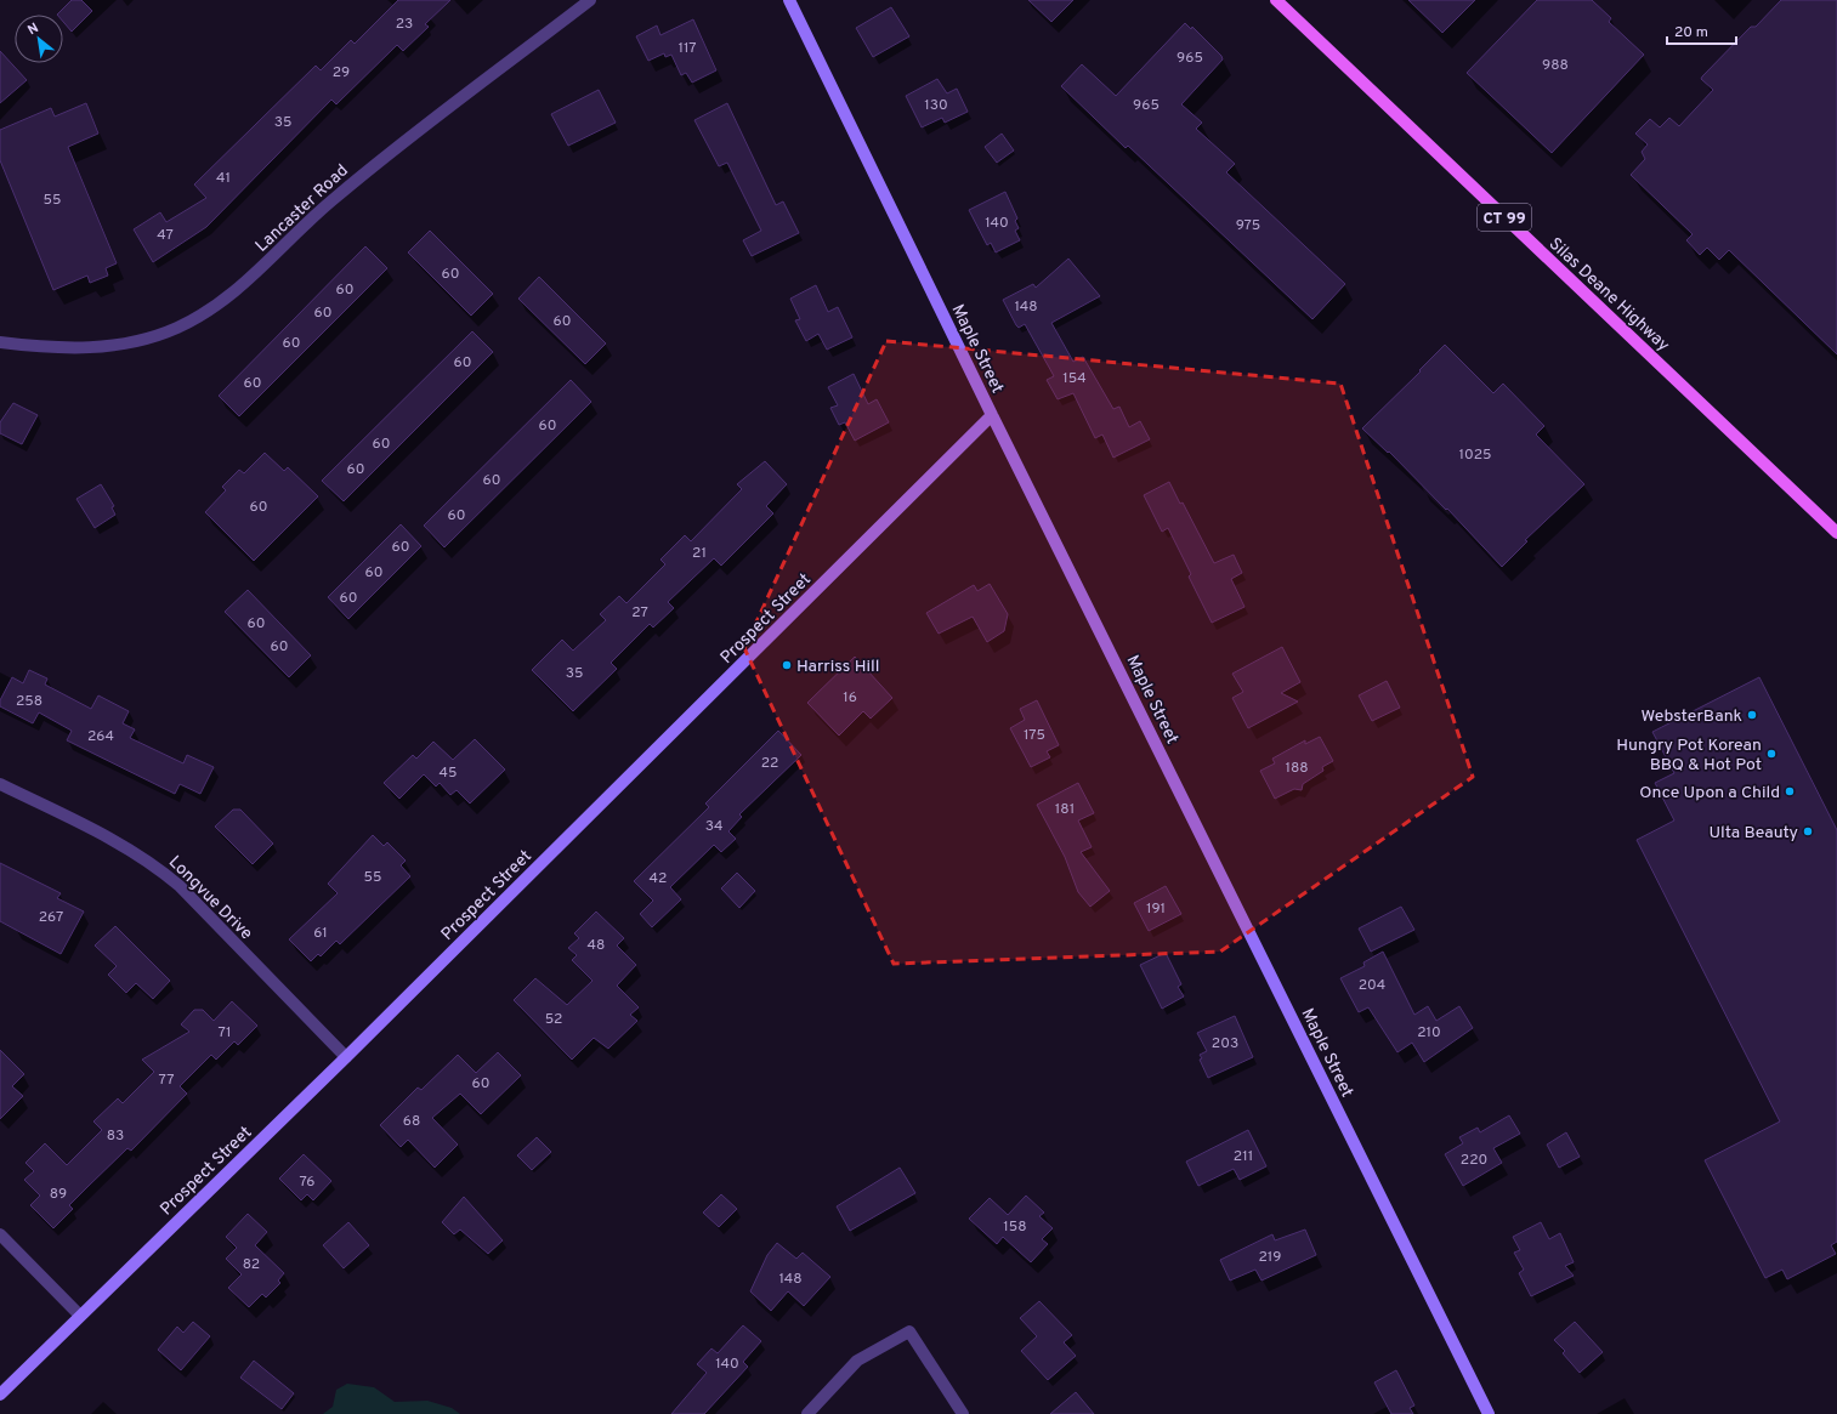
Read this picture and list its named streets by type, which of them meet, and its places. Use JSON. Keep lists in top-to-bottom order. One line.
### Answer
{"streets":{"main road":["CT 99","Silas Deane Highway","Maple Street","Prospect Street"],"street":["Lancaster Road","Longvue Drive"]},"crossings":[["Maple Street","Prospect Street"],["Prospect Street","Longvue Drive"]],"places":["Harriss Hill","WebsterBank","Hungry Pot Korean BBQ & Hot Pot","Once Upon a Child","Ulta Beauty"],"house_numbers":["23","117","965","988","29","130","965","35","41","55","140","975","47","60","60","148","60","60","60","60","154","60","60","60","1025","60","60","60","60","60","21","60","60","27","60","60","35","16","258","175","264","22","188","45","181","34","55","42","191","267","61","48","204","52","71","210","203","77","60","68","83","211","220","76","89","158","219","82","148","140"],"scale_bar":"20 m","north":"top left"}
